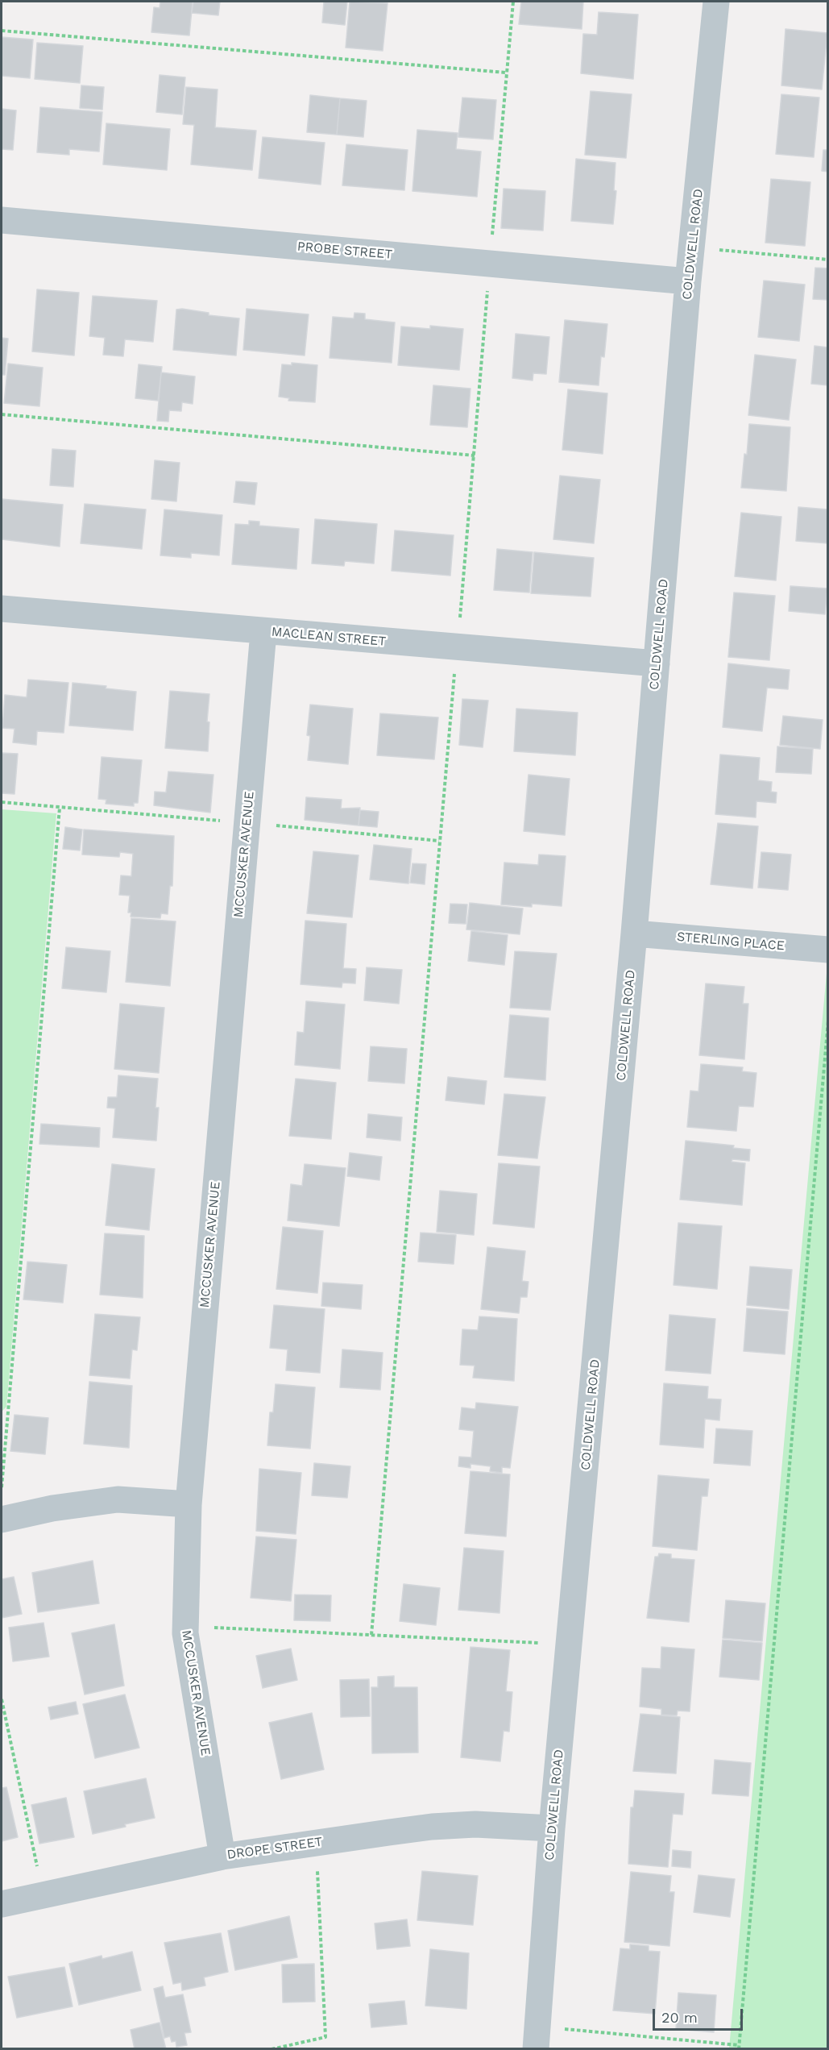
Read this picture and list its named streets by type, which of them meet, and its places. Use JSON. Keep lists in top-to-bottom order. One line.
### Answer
{"streets":{"street":["COLDWELL ROAD","PROBE STREET","MACLEAN STREET","MCCUSKER AVENUE","STERLING PLACE","DROPE STREET"]},"crossings":[["COLDWELL ROAD","PROBE STREET"],["COLDWELL ROAD","MACLEAN STREET"],["COLDWELL ROAD","STERLING PLACE"],["COLDWELL ROAD","DROPE STREET"],["MACLEAN STREET","MCCUSKER AVENUE"],["MCCUSKER AVENUE","DROPE STREET"]],"scale_bar":"20 m"}
